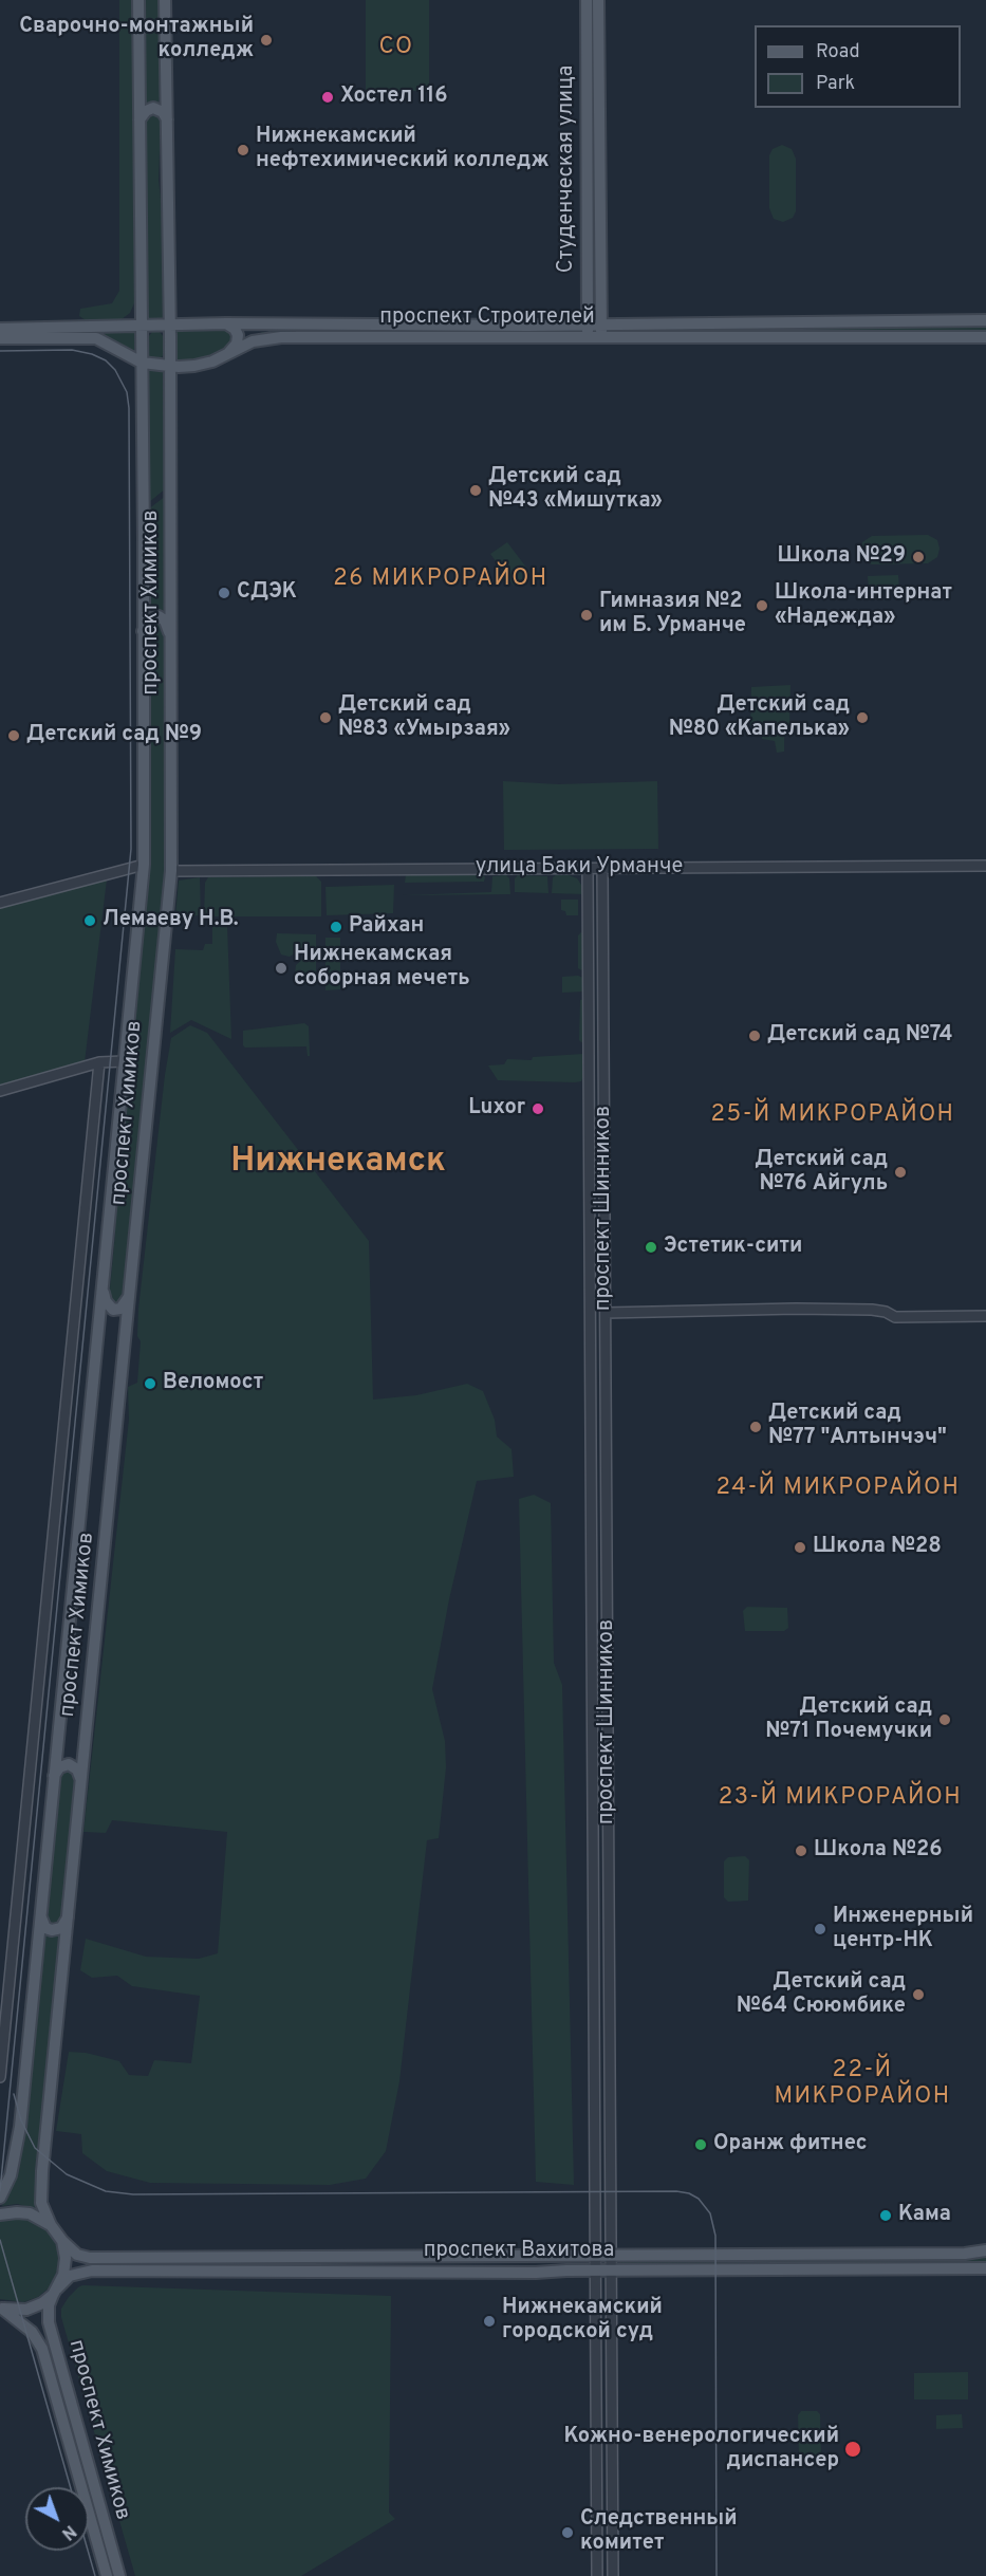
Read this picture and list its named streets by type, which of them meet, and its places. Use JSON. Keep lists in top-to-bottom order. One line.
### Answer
{"streets":{"main road":["Студенческая улица","проспект Строителей","проспект Химиков","проспект Вахитова"],"street":["улица Баки Урманче","проспект Шинников"]},"crossings":[["Студенческая улица","проспект Строителей"],["проспект Строителей","проспект Химиков"],["проспект Химиков","улица Баки Урманче"],["проспект Химиков","проспект Вахитова"],["улица Баки Урманче","проспект Шинников"],["проспект Шинников","проспект Вахитова"]],"districts":["СО","26 МИКРОРАЙОН","25-Й МИКРОРАЙОН","Нижнекамск","24-Й МИКРОРАЙОН","23-Й МИКРОРАЙОН","22-Й МИКРОРАЙОН"],"places":["Сварочно-монтажный колледж","Хостел 116","Нижнекамский нефтехимический колледж","Детский сад №43 «Мишутка»","Школа №29","СДЭК","Школа-интернат «Надежда»","Гимназия №2 им Б. Урманче","Детский сад №83 «Умырзая»","Детский сад №80 «Капелька»","Детский сад №9","Лемаеву Н.В.","Райхан","Нижнекамская соборная мечеть","Детский сад №74","Luxor","Детский сад №76 Айгуль","Эстетик-сити","Веломост","Детский сад №77 \"Алтынчэч\"","Школа №28","Детский сад №71 Почемучки","Школа №26","Инженерный центр-НК","Детский сад №64 Сююмбике","Оранж фитнес","Кама","Нижнекамский городской суд","Кожно-венерологический диспансер","Следственный комитет"],"legend":["Road","Park"],"north":"bottom right"}
